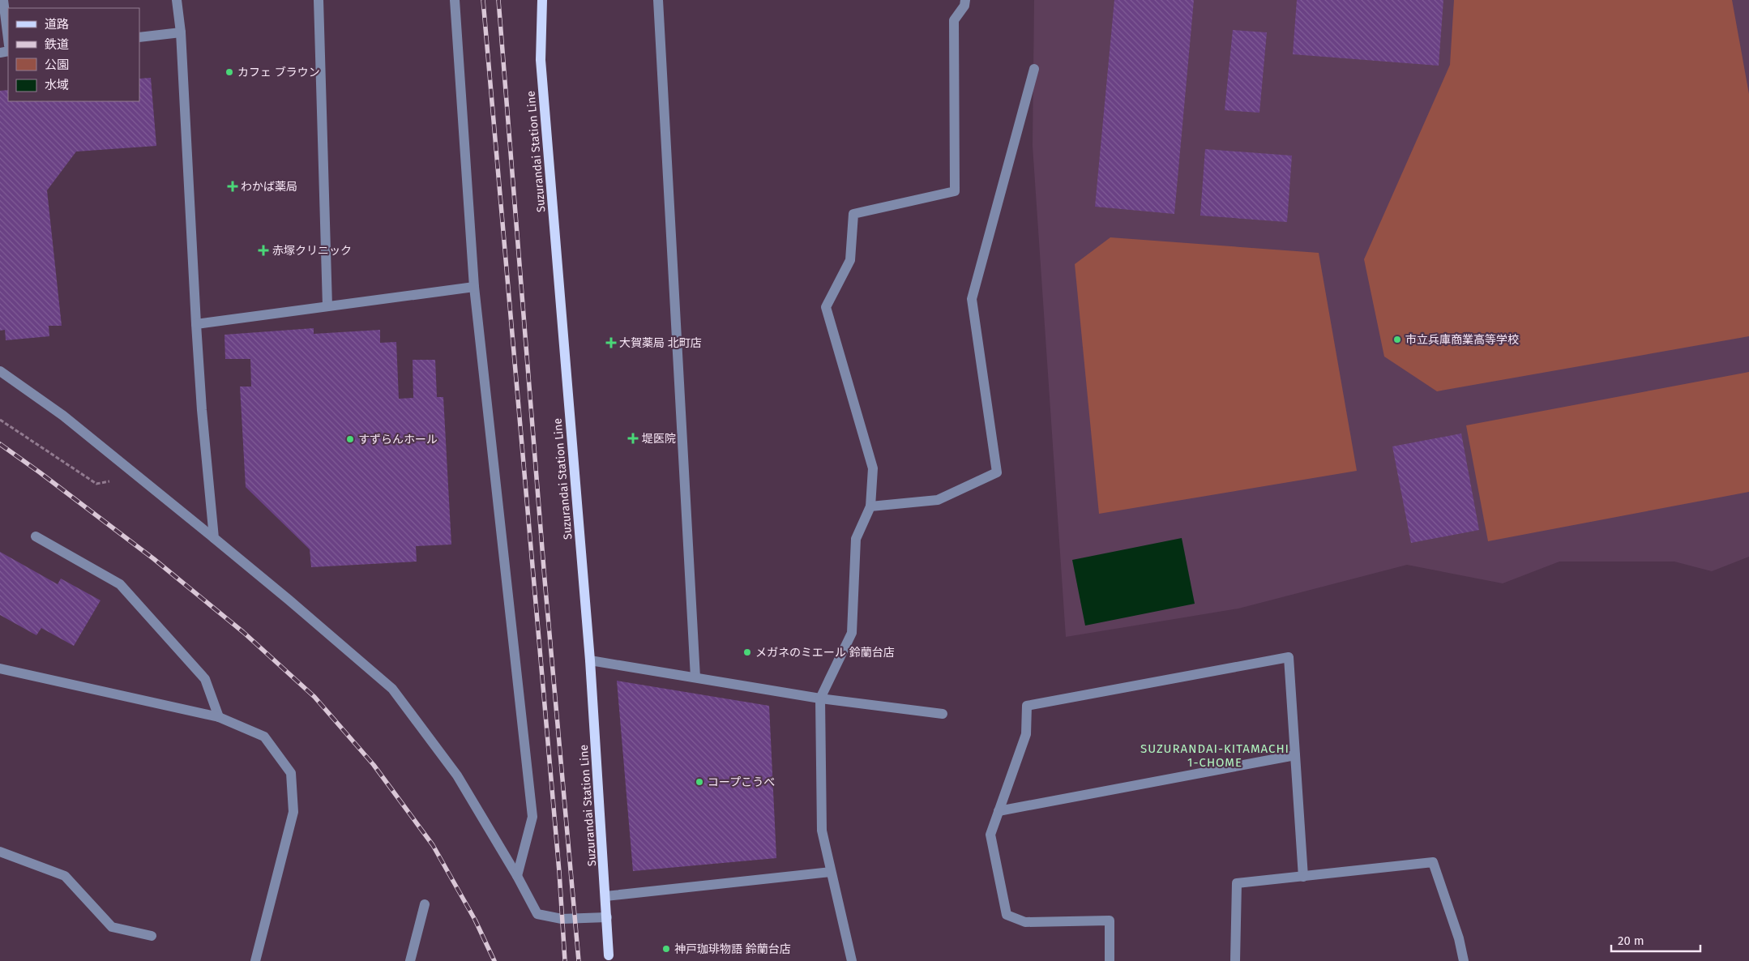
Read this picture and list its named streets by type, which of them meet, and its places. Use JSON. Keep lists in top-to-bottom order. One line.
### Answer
{"streets":{"main road":["Suzurandai Station Line"]},"districts":["SUZURANDAI-KITAMACHI 1-CHOME"],"places":{"other":["カフェ ブラウン","市立兵庫商業高等学校","すずらんホール","メガネのミエール 鈴蘭台店","コープこうべ","神戸珈琲物語 鈴蘭台店"],"health":["わかば薬局","赤塚クリニック","大賀薬局 北町店","堤医院"]},"legend":["道路","鉄道","公園","水域"],"scale_bar":"20 m"}
